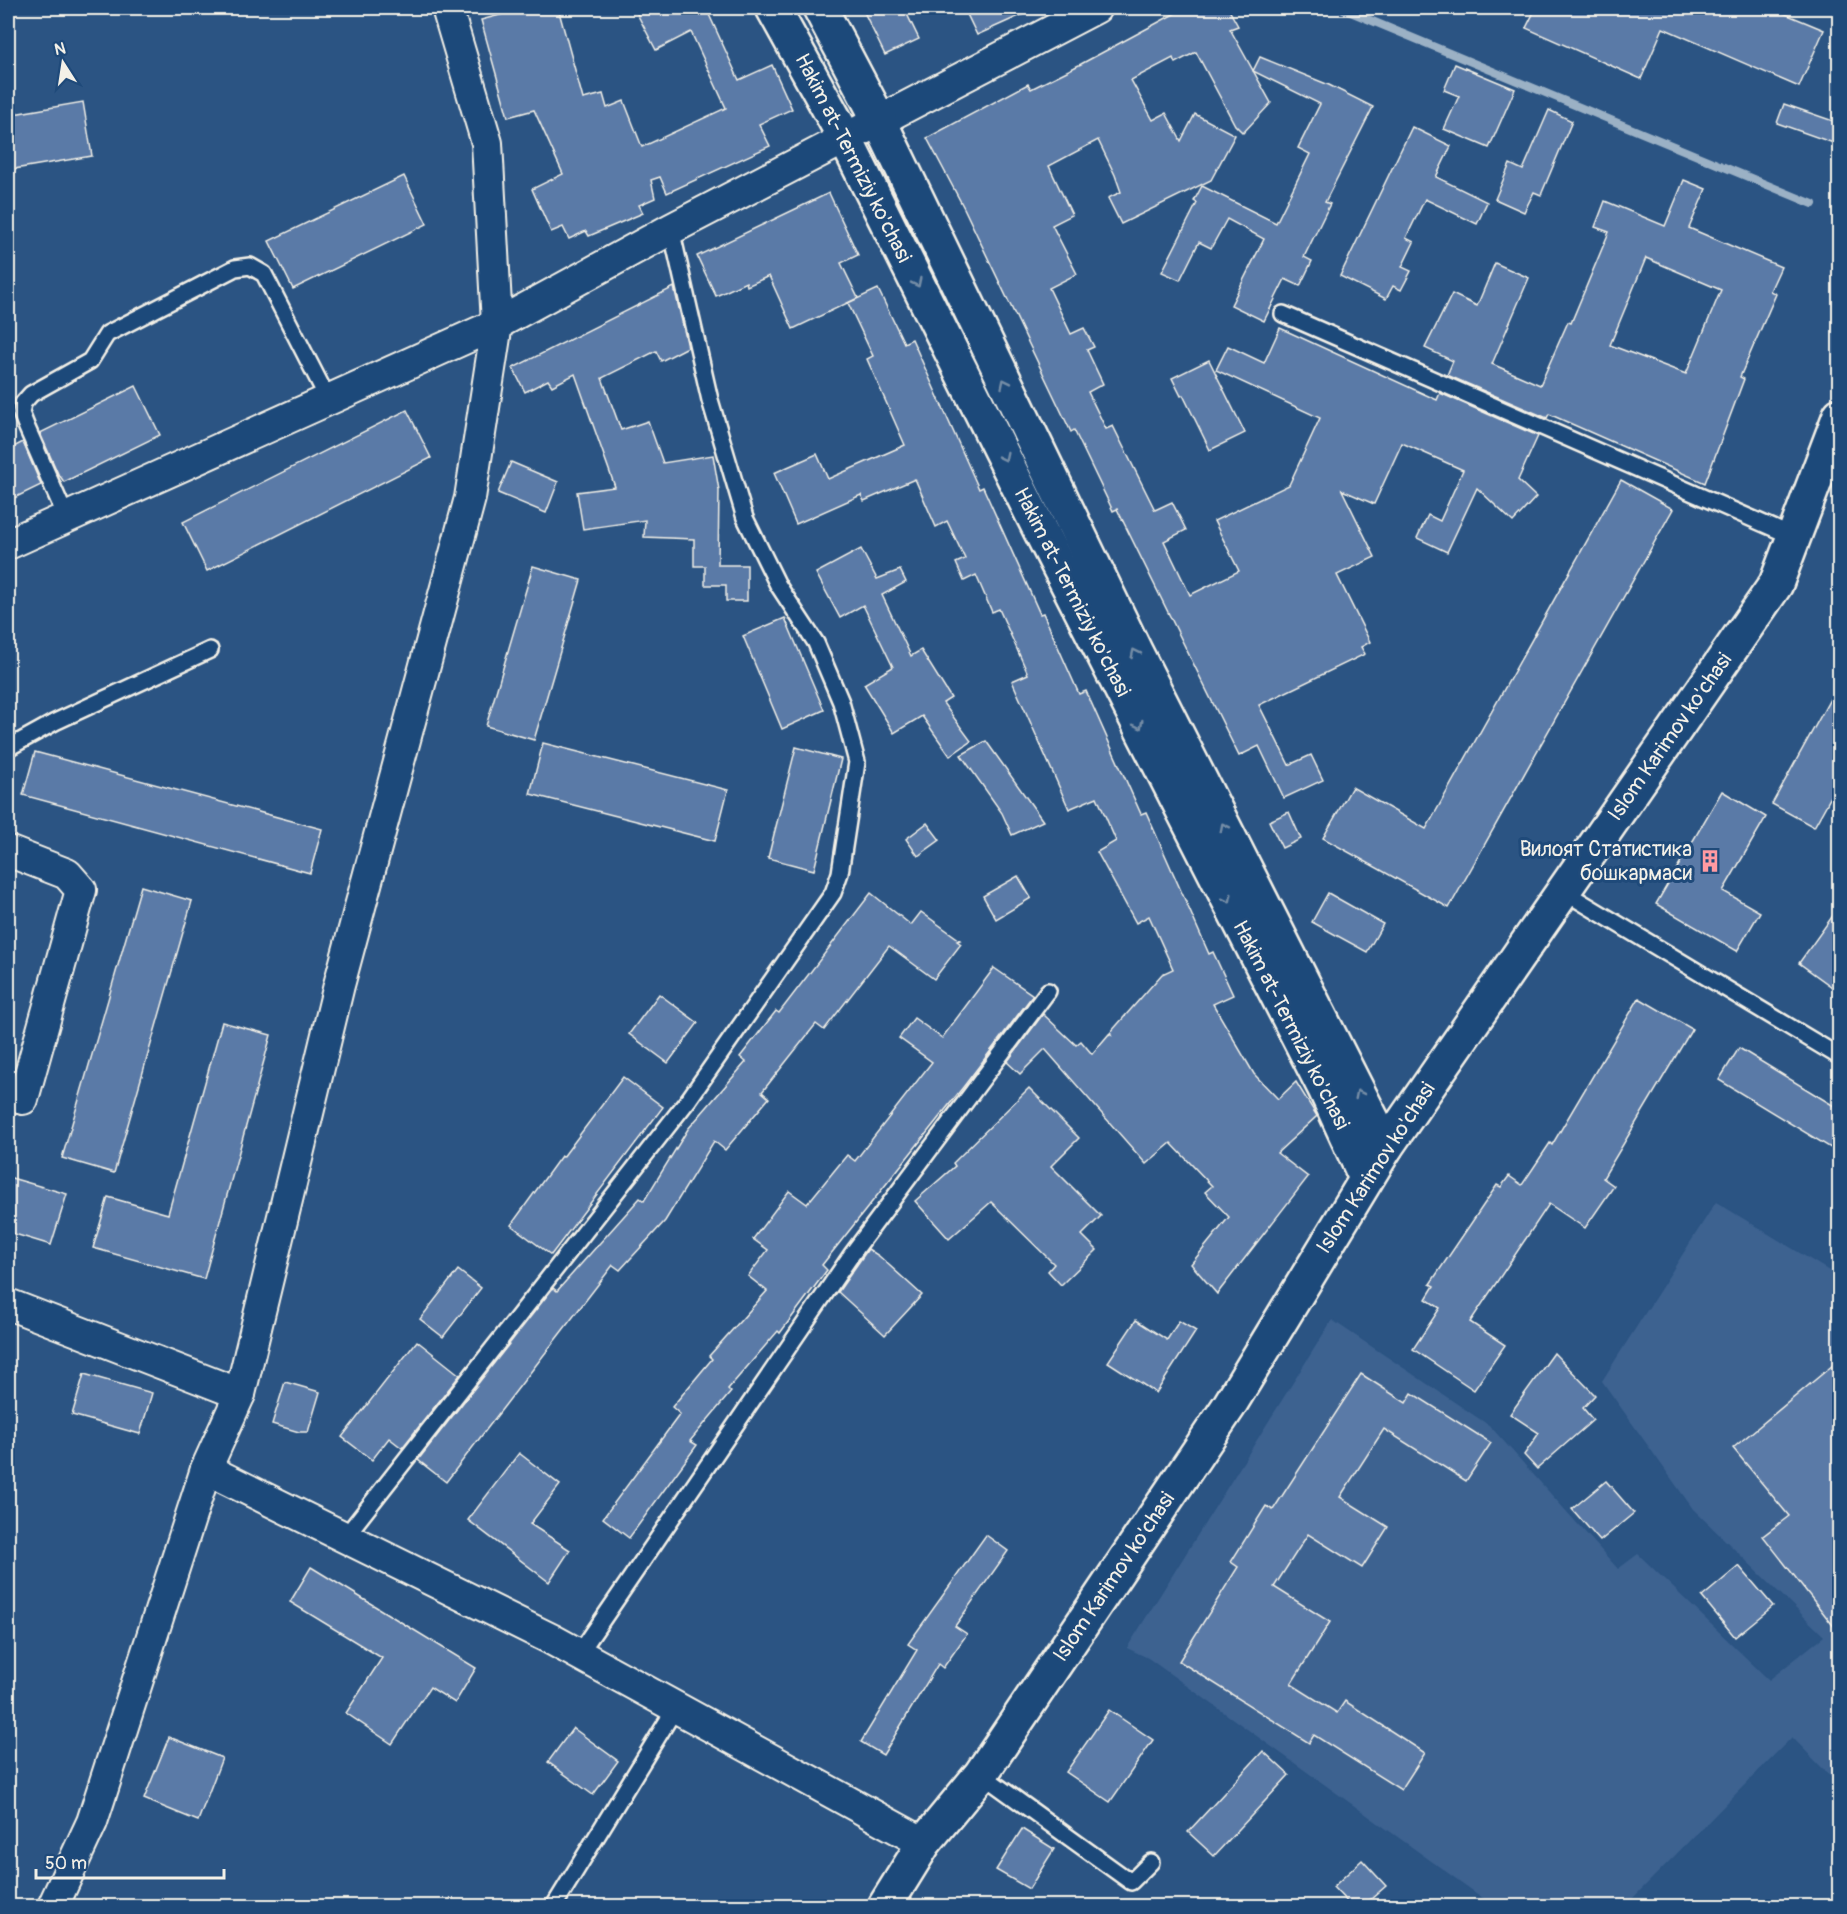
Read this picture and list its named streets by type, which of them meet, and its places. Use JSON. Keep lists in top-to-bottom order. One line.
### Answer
{"streets":{"main road":["Hakim at-Termiziy ko'chasi","Islom Karimov ko'chasi"]},"crossings":[["Hakim at-Termiziy ko'chasi","Islom Karimov ko'chasi"]],"places":{"building":["Вилоят Статистика бошкармаси"]},"scale_bar":"50 m","north":"top"}
